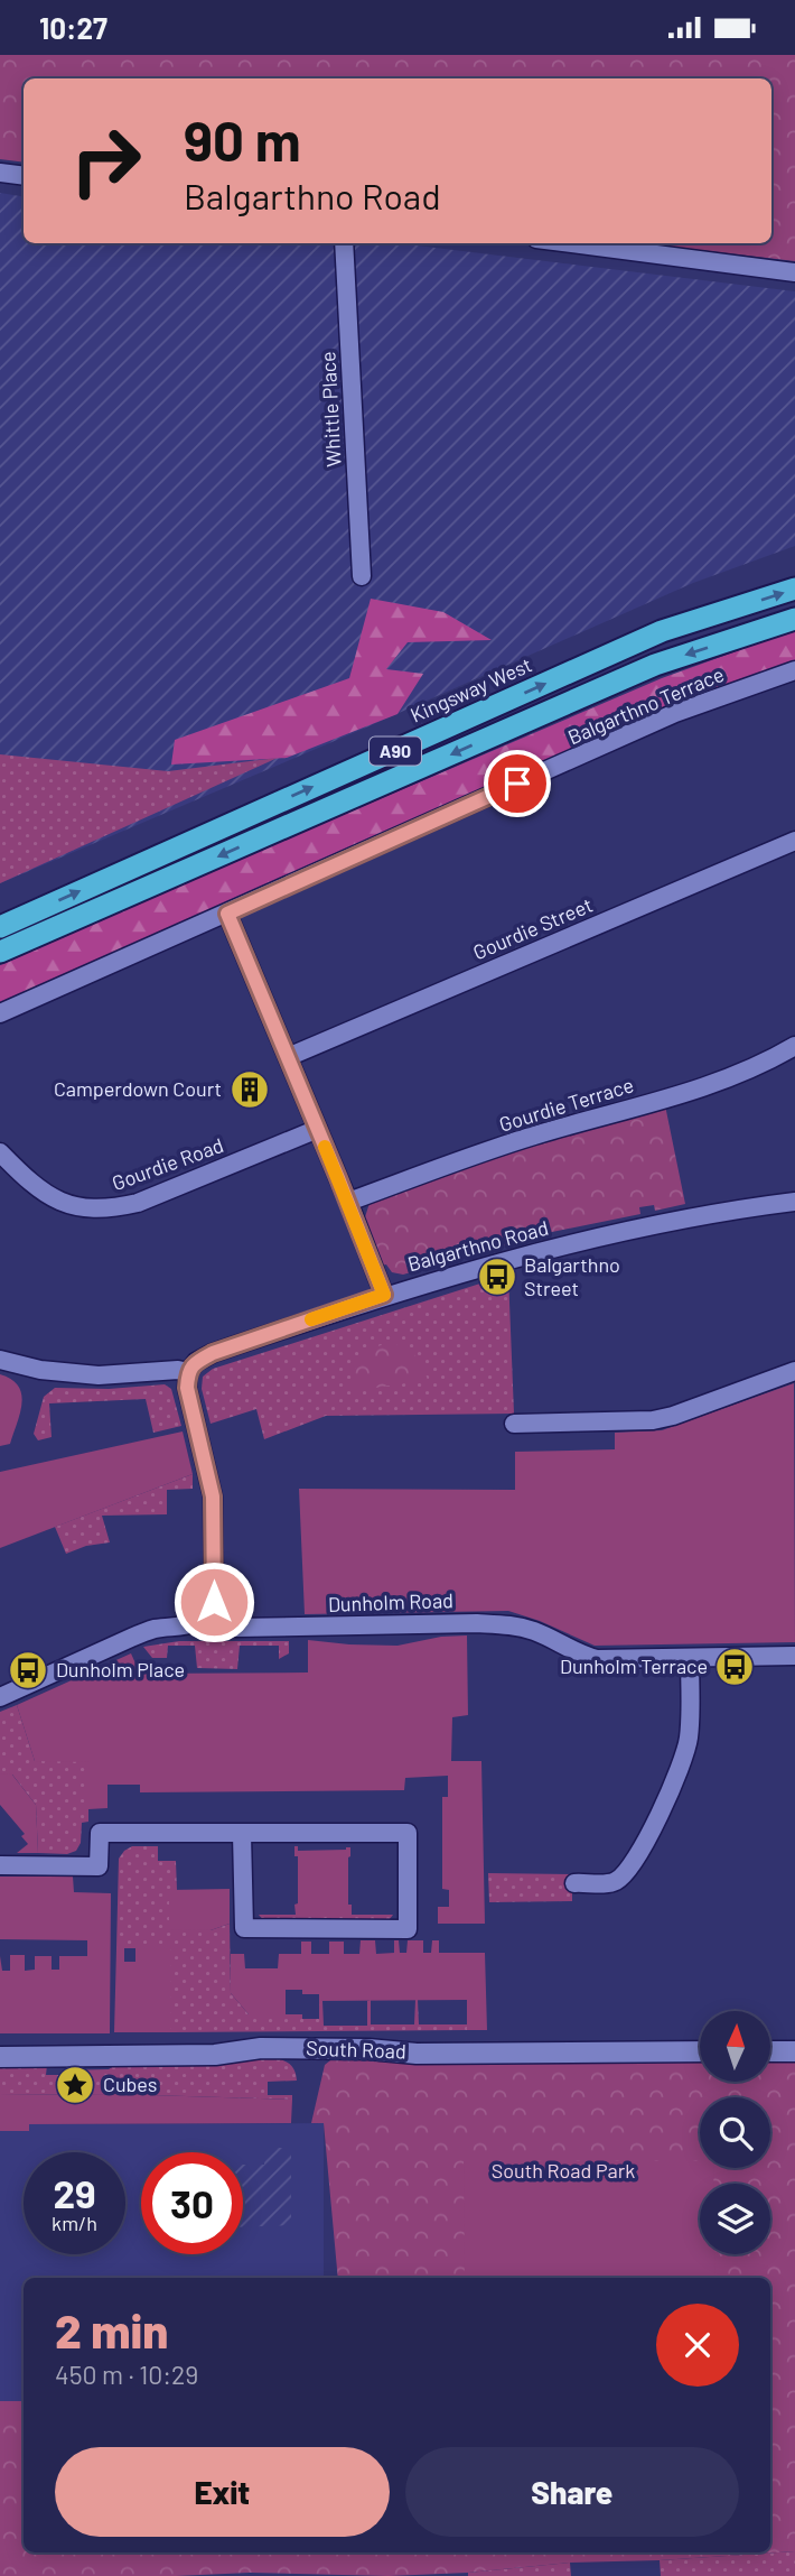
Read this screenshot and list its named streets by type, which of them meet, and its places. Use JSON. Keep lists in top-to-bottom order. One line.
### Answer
{"streets":{"highway":["Kingsway West","A90"],"street":["Whittle Place","Balgarthno Terrace","Gourdie Street","Gourdie Terrace","Gourdie Road","Balgarthno Road","Dunholm Road","South Road"]},"parks":["South Road Park"],"places":{"building":["Camperdown Court"],"bus stop":["Balgarthno Street","Dunholm Terrace","Dunholm Place"],"place":["Cubes"]},"north":"top","page":{"status":"10:27","turn":["90 m","Balgarthno Road"],"speed":"29 km/h","limit":"30","heading":["2 min","450 m · 10:29"],"buttons":["Exit","Share"]}}
